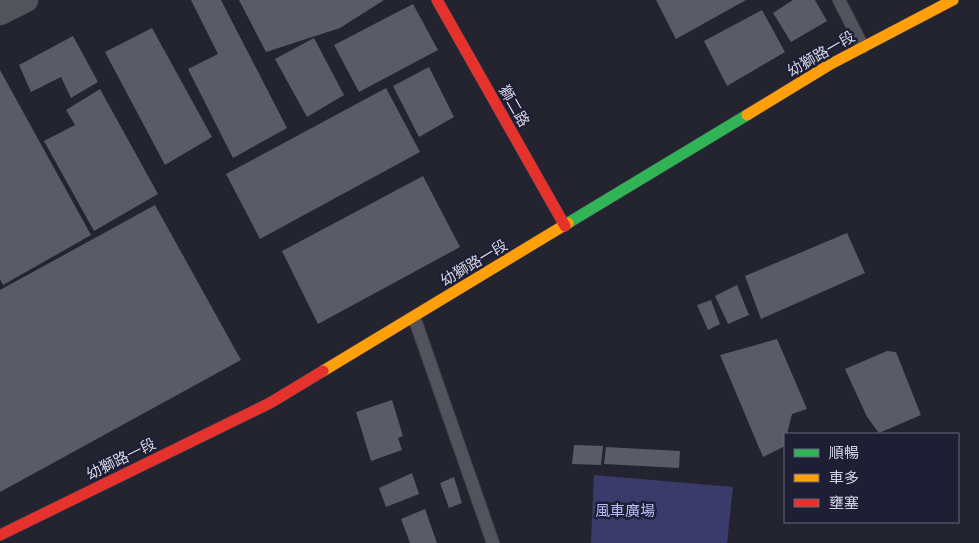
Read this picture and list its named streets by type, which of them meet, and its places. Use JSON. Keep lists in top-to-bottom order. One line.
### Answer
{"streets":{"street":["幼獅路一段","獅二路"]},"crossings":[["幼獅路一段","獅二路"]],"parks":["風車廣場"],"legend":["順暢","車多","壅塞"]}
